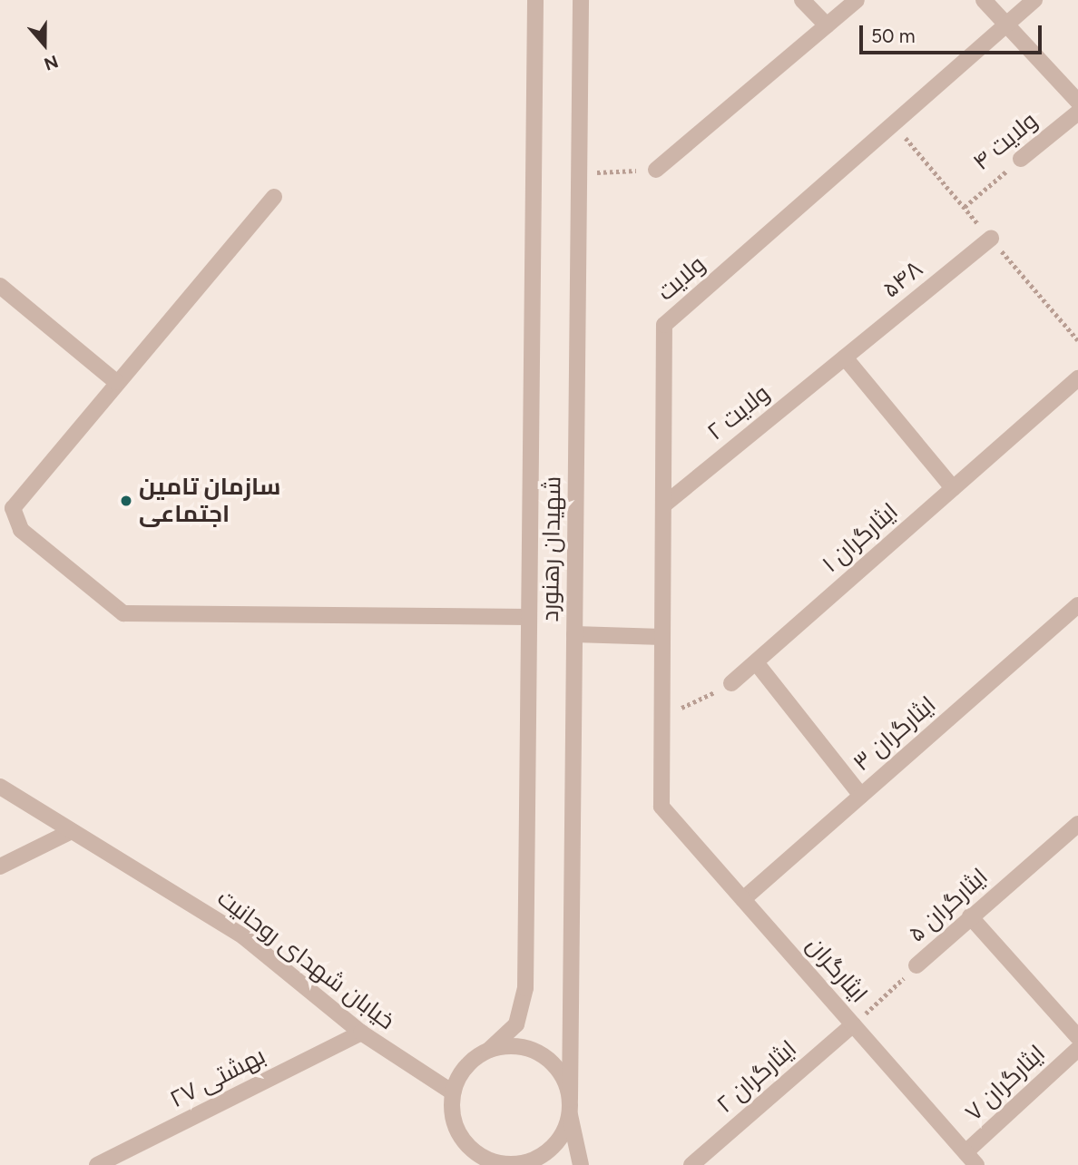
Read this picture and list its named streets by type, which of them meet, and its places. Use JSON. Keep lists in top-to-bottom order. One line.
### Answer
{"streets":{"street":["ولایت ۴","ولایت","۵۴۸","ولایت ۲","ایثارگران ۱","شهیدان رهنورد","ایثارگران ۳","ایثارگران ۵","خیابان شهدای روحانیت","ایثارگران","ایثارگران ۲","بهشتی ۲۷","ایثارگران ۷"]},"crossings":[["ولایت","ولایت ۲"],["ولایت","ایثارگران"],["۵۴۸","ولایت ۲"],["شهیدان رهنورد","خیابان شهدای روحانیت"],["ایثارگران ۳","ایثارگران"],["ایثارگران ۵","ایثارگران"],["ایثارگران ۵","ایثارگران ۲"],["خیابان شهدای روحانیت","بهشتی ۲۷"],["ایثارگران","ایثارگران ۲"],["ایثارگران","ایثارگران ۷"]],"places":["سازمان تامین اجتماعی"],"scale_bar":"50 m","north":"bottom"}
